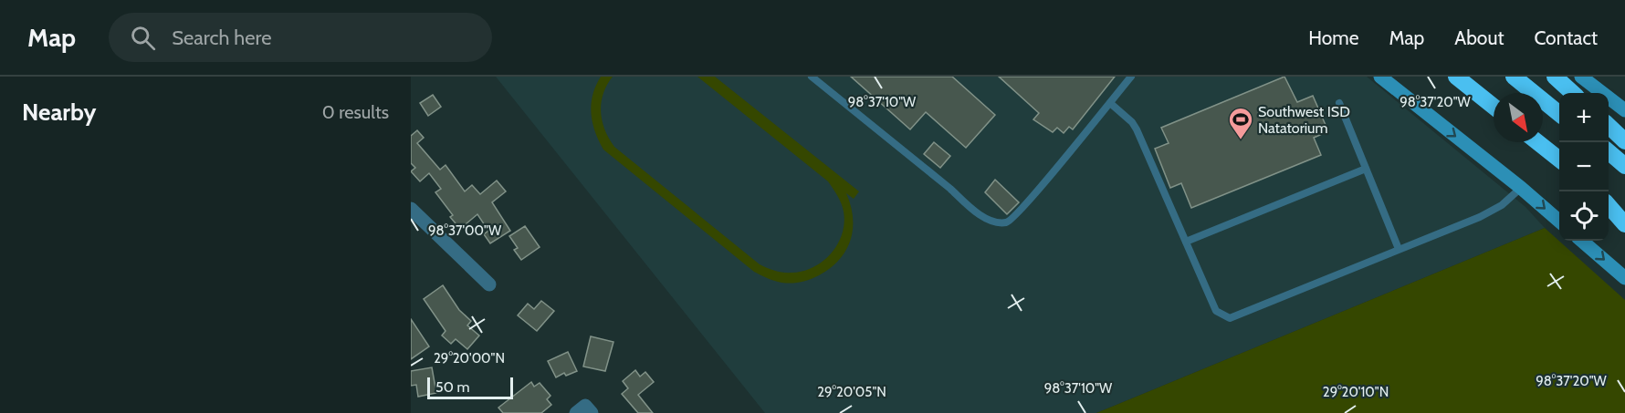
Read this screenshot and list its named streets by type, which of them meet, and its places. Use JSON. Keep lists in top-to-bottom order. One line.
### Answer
{"places":{"sports":["Southwest ISD Natatorium"]},"scale_bar":"50 m","north":"bottom right","page":{"header":"Map","search":"Search here","nav":["Home","Map","About","Contact"],"heading":["Nearby","0 results"],"map_buttons":["+","−"],"scale":"50 m"},"coordinates":["98°37'10\"W","98°37'20\"W","98°37'00\"W","29°20'00\"N","29°20'05\"N","29°20'10\"N"]}
